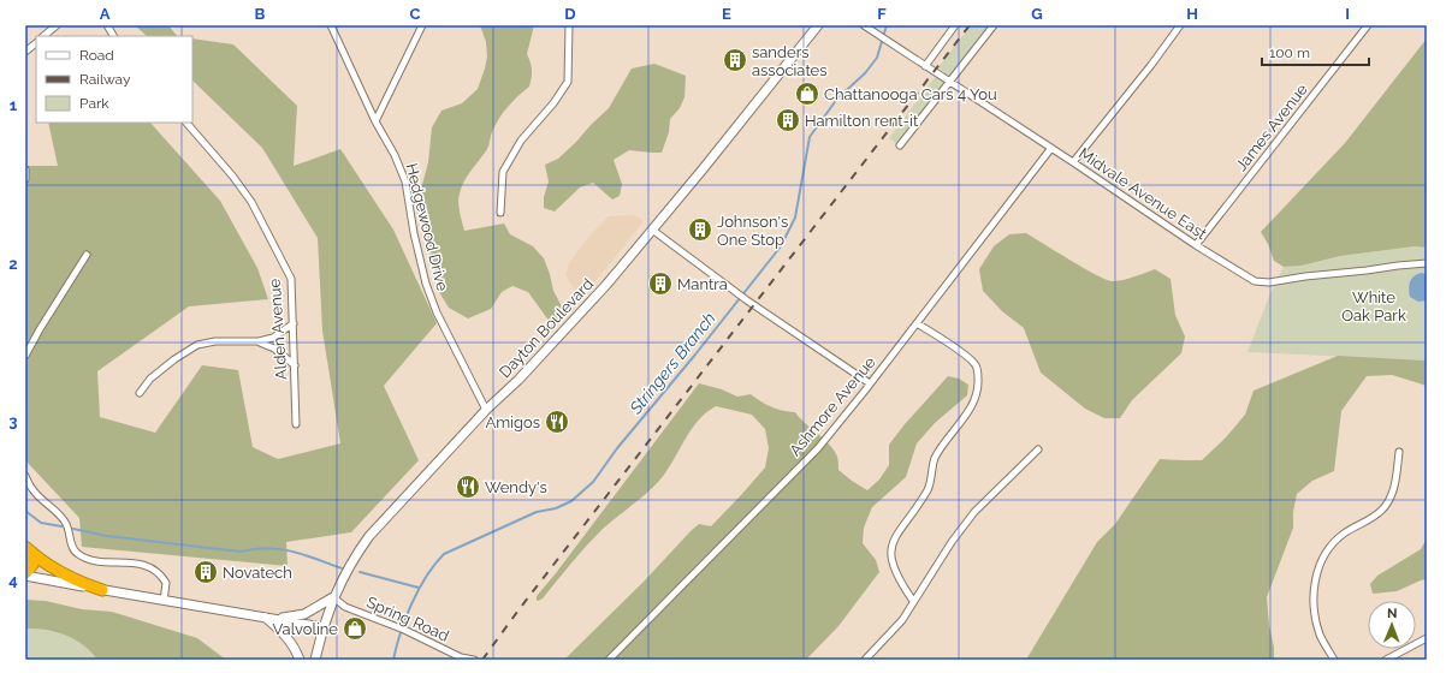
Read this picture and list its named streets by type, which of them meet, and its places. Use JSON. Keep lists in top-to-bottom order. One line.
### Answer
{"streets":{"main road":["Dayton Boulevard"],"street":["James Avenue","Midvale Avenue East","Hedgewood Drive","Alden Avenue","Ashmore Avenue","Spring Road"]},"crossings":[["James Avenue","Midvale Avenue East"],["Midvale Avenue East","Ashmore Avenue"],["Hedgewood Drive","Dayton Boulevard"],["Dayton Boulevard","Spring Road"]],"water":["Stringers Branch"],"parks":["White Oak Park"],"places":{"building":["sanders associates","Hamilton rent-it","Johnson's One Stop","Mantra","Novatech"],"shop":["Chattanooga Cars 4 You","Valvoline"],"restaurant":["Amigos","Wendy's"]},"legend":["Road","Railway","Park"],"scale_bar":"100 m","north":"top","grid":{"columns":["A","B","C","D","E","F","G","H","I"],"rows":["1","2","3","4"]}}
